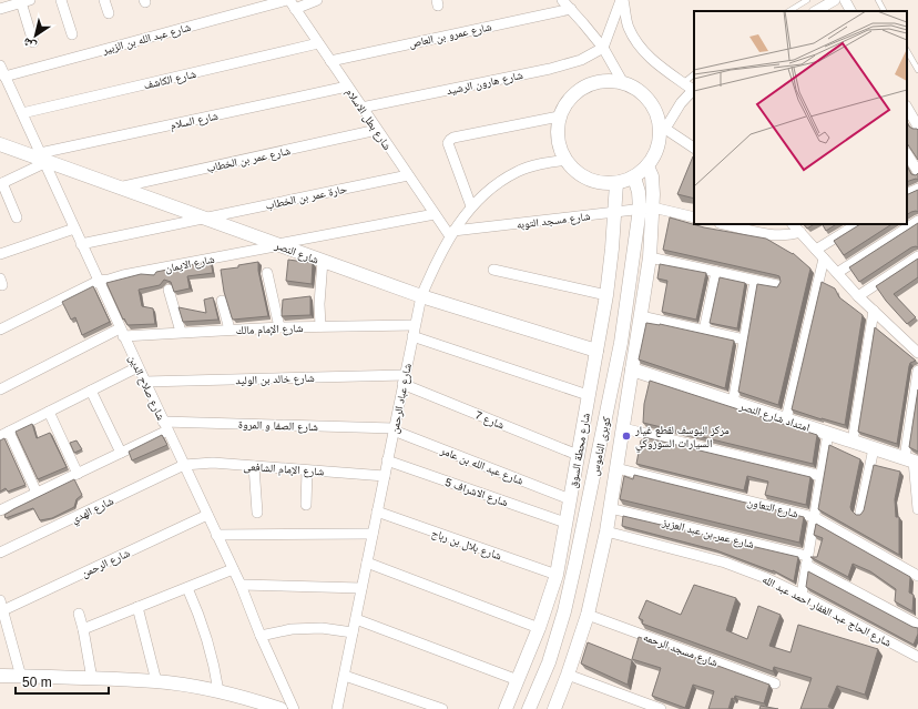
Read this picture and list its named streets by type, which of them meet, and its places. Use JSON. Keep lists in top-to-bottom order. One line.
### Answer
{"streets":{"street":["شارع عمرو بن العاص","شارع عبد الله بن الزبير","شارع الكاشف","شارع هارون الرشيد","شارع بطل الاسلام","شارع السلام","شارع عمر بن الخطاب","حارة عمر بن الخطاب","شارع مسجد التوبه","شارع النصر","شارع الايمان","شارع الإمام مالك","شارع خالد بن الوليد","شارع صلاح الدين","شارع عباد الرحمن","امتداد شارع النصر","شارع 7","شارع الصفا و المروة","كوبرى الناموس","شارع محطة السوق","شارع عبد الله بن عامر","شارع الإمام الشافعى","شارع الاشراف 5","شارع التعاون","شارع الهدي","شارع عمر بن عبد العزيز","شارع بلال بن رباح","شارع الرحمن","شارع الحاج عبد الغفار احمد عبد الله","شارع مسجد الرحمه"]},"crossings":[["شارع عمرو بن العاص","شارع بطل الاسلام"],["شارع عبد الله بن الزبير","شارع بطل الاسلام"],["شارع عبد الله بن الزبير","شارع صلاح الدين"],["شارع الكاشف","شارع بطل الاسلام"],["شارع الكاشف","شارع صلاح الدين"],["شارع هارون الرشيد","شارع بطل الاسلام"],["شارع بطل الاسلام","شارع السلام"],["شارع بطل الاسلام","شارع عمر بن الخطاب"],["شارع بطل الاسلام","حارة عمر بن الخطاب"],["شارع بطل الاسلام","شارع مسجد التوبه"],["شارع بطل الاسلام","شارع الايمان"],["شارع بطل الاسلام","شارع عباد الرحمن"],["شارع السلام","شارع النصر"],["شارع السلام","شارع صلاح الدين"],["شارع عمر بن الخطاب","شارع النصر"],["حارة عمر بن الخطاب","شارع النصر"],["حارة عمر بن الخطاب","شارع صلاح الدين"],["شارع مسجد التوبه","شارع عباد الرحمن"],["شارع مسجد التوبه","كوبرى الناموس"],["شارع مسجد التوبه","شارع محطة السوق"],["شارع النصر","شارع الايمان"],["شارع النصر","شارع صلاح الدين"],["شارع النصر","شارع عباد الرحمن"],["شارع النصر","شارع محطة السوق"],["شارع الايمان","شارع صلاح الدين"],["شارع الإمام مالك","شارع صلاح الدين"],["شارع الإمام مالك","شارع عباد الرحمن"],["شارع خالد بن الوليد","شارع صلاح الدين"],["شارع خالد بن الوليد","شارع عباد الرحمن"],["شارع خالد بن الوليد","شارع 7"],["شارع صلاح الدين","شارع الصفا و المروة"],["شارع صلاح الدين","شارع الإمام الشافعى"],["شارع صلاح الدين","شارع الهدي"],["شارع صلاح الدين","شارع الرحمن"],["شارع عباد الرحمن","شارع 7"],["شارع عباد الرحمن","شارع الصفا و المروة"],["شارع عباد الرحمن","كوبرى الناموس"],["شارع عباد الرحمن","شارع محطة السوق"],["شارع عباد الرحمن","شارع عبد الله بن عامر"],["شارع عباد الرحمن","شارع الإمام الشافعى"],["شارع عباد الرحمن","شارع الاشراف 5"],["شارع عباد الرحمن","شارع بلال بن رباح"],["شارع 7","شارع محطة السوق"],["شارع الصفا و المروة","شارع عبد الله بن عامر"],["كوبرى الناموس","شارع محطة السوق"],["شارع محطة السوق","شارع عبد الله بن عامر"],["شارع محطة السوق","شارع الاشراف 5"],["شارع محطة السوق","شارع بلال بن رباح"],["شارع الإمام الشافعى","شارع الهدي"]],"places":["مركز اليوسف لقطع غيار السيارات السوزوكي"],"scale_bar":"50 m","north":"bottom left"}
